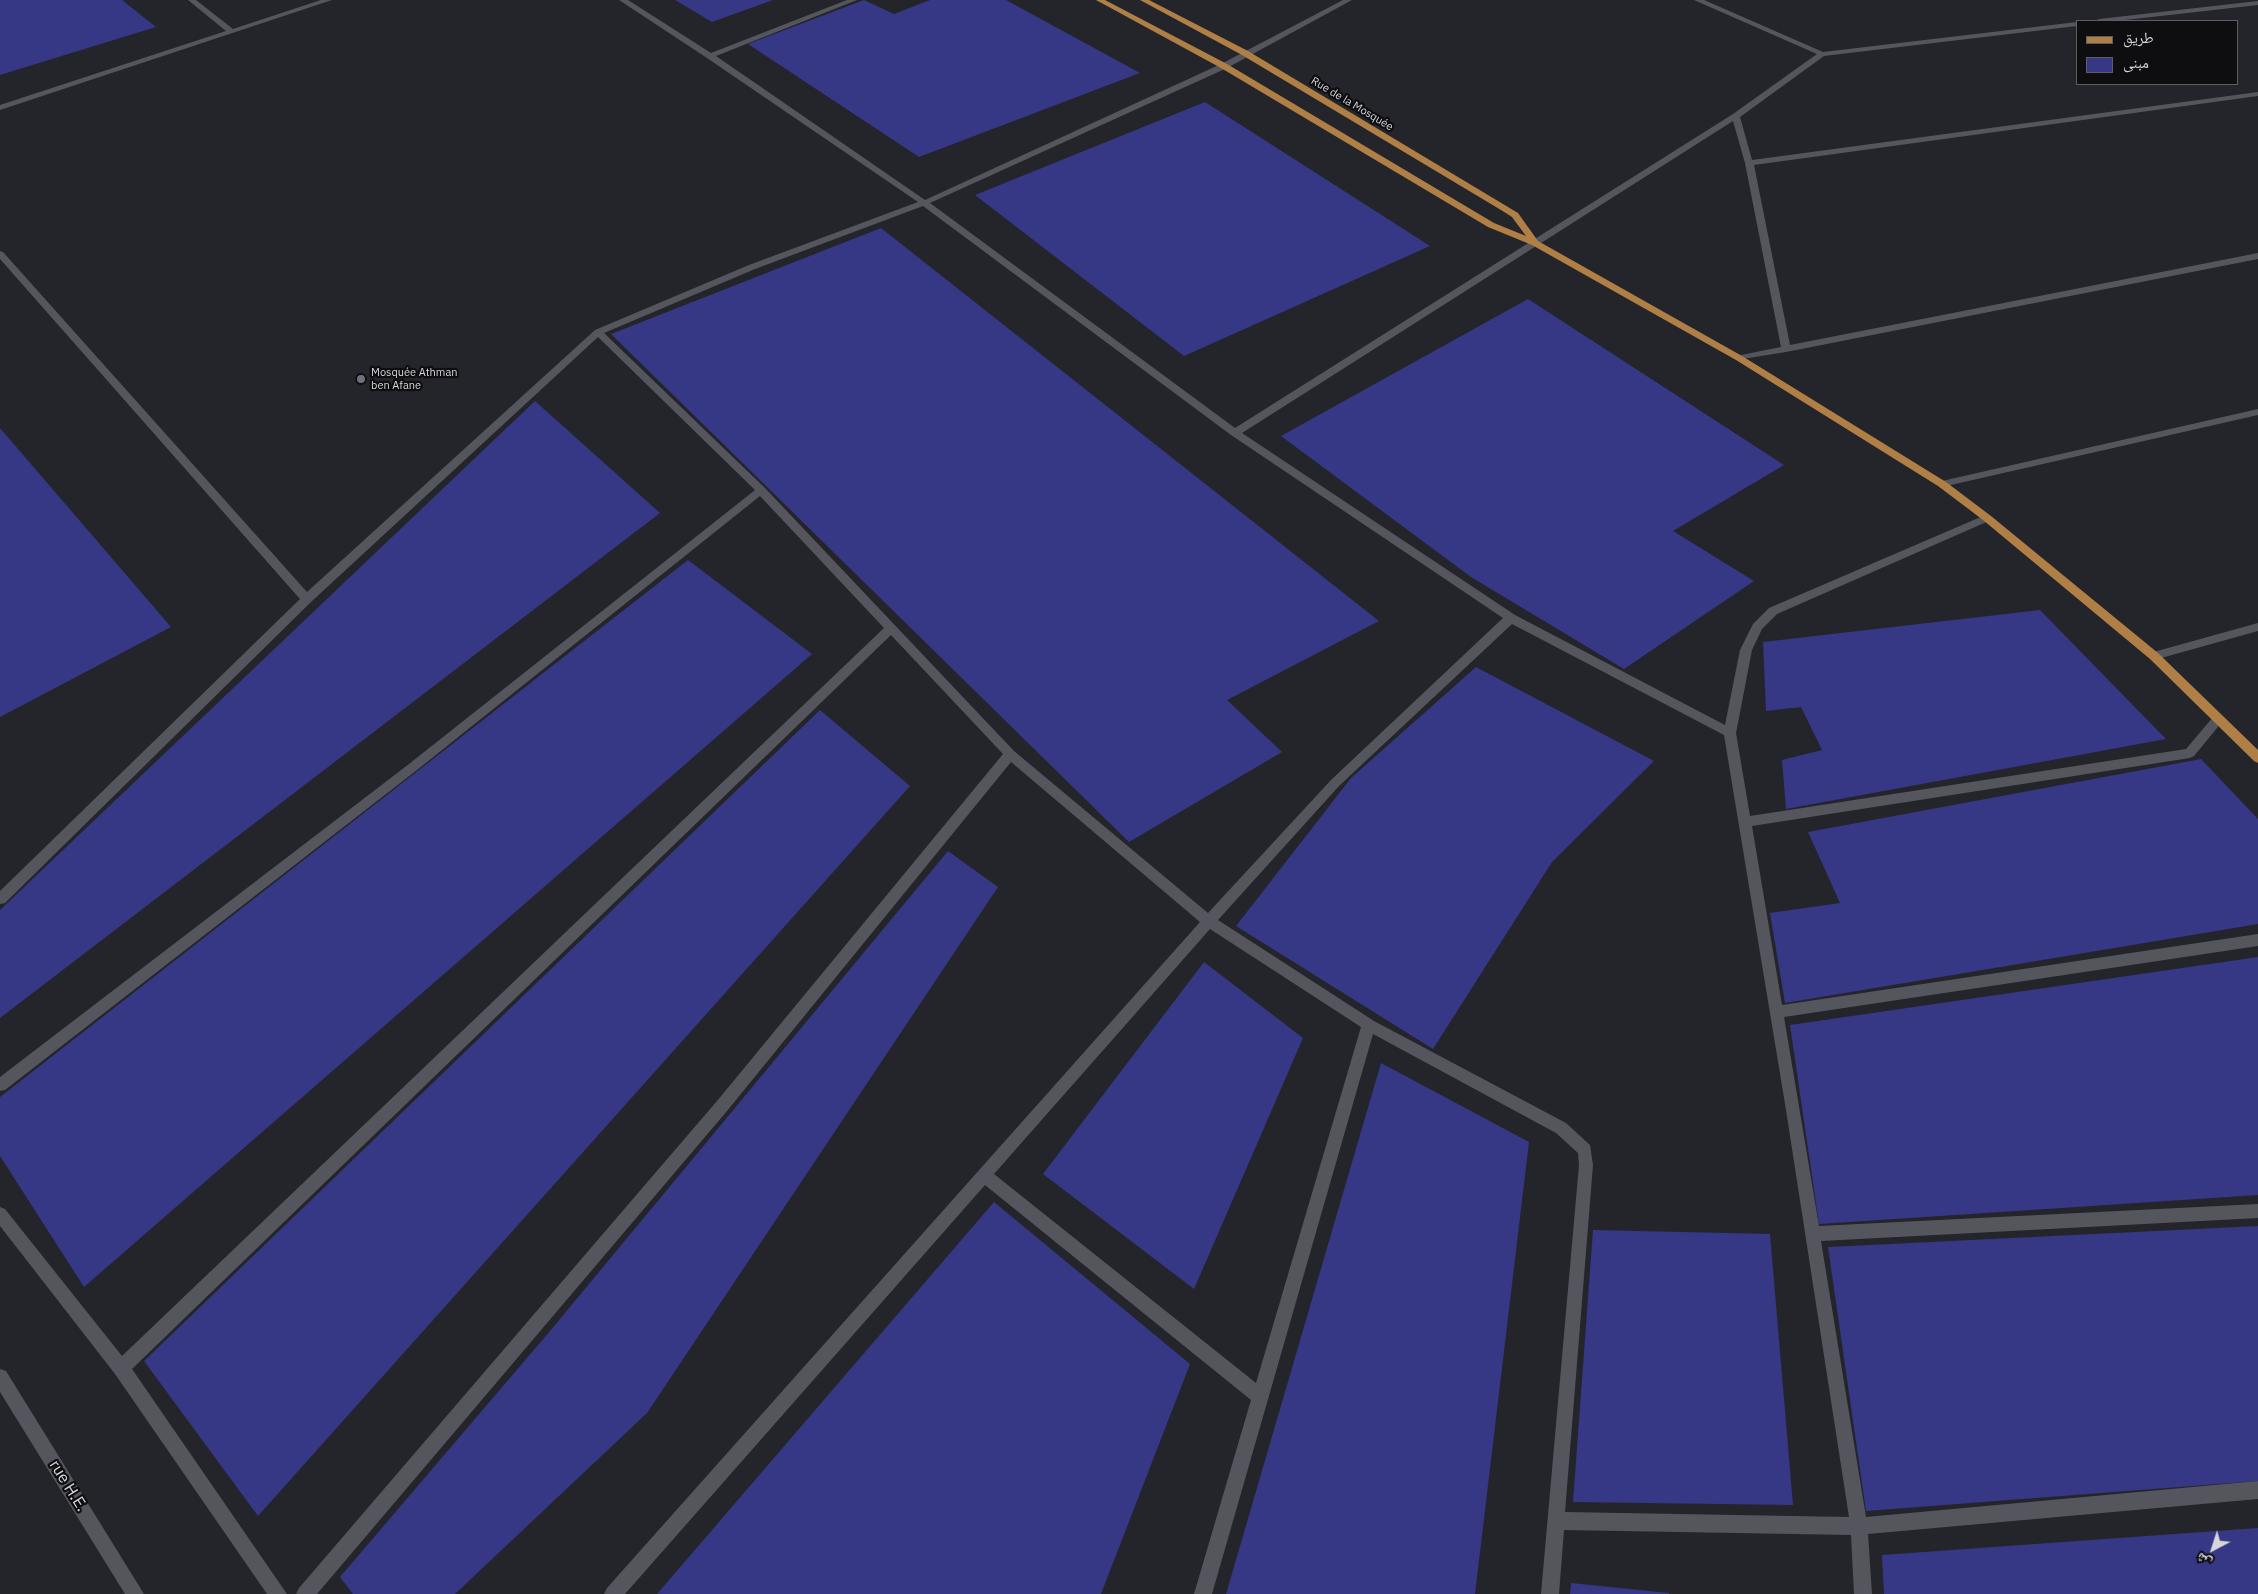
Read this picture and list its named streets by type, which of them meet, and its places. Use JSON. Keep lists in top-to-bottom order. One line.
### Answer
{"streets":{"main road":["Rue de la Mosquée"],"street":["rue H.E."]},"places":["Mosquée Athman ben Afane"],"legend":["طريق","مبنى"],"north":"bottom left"}
